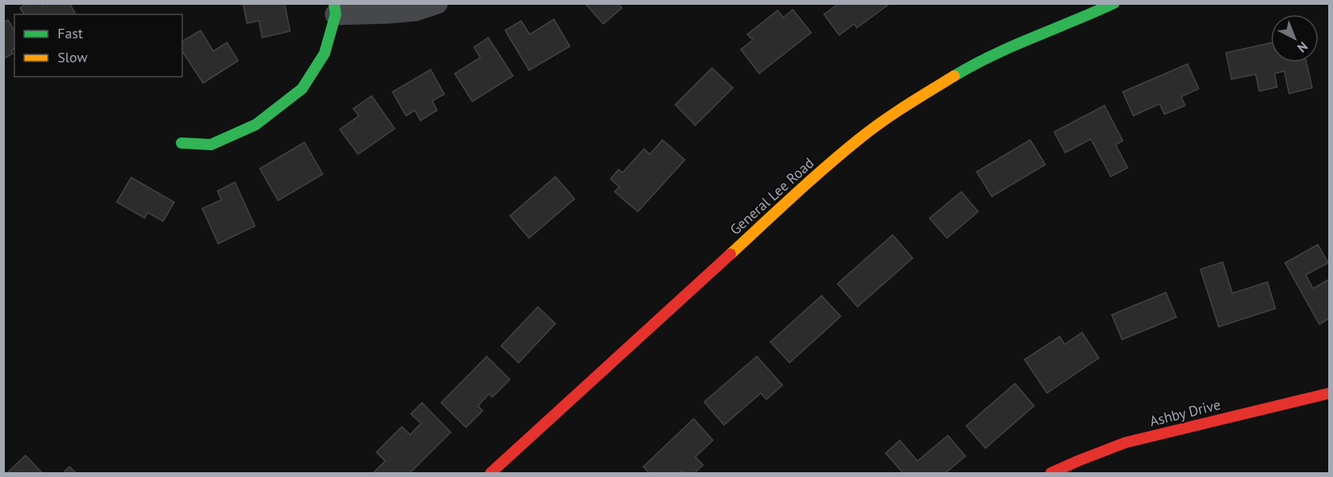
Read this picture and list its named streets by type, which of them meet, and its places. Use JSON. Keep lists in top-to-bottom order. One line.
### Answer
{"streets":{"street":["General Lee Road","Ashby Drive"]},"legend":["Fast","Slow"],"north":"bottom right"}
